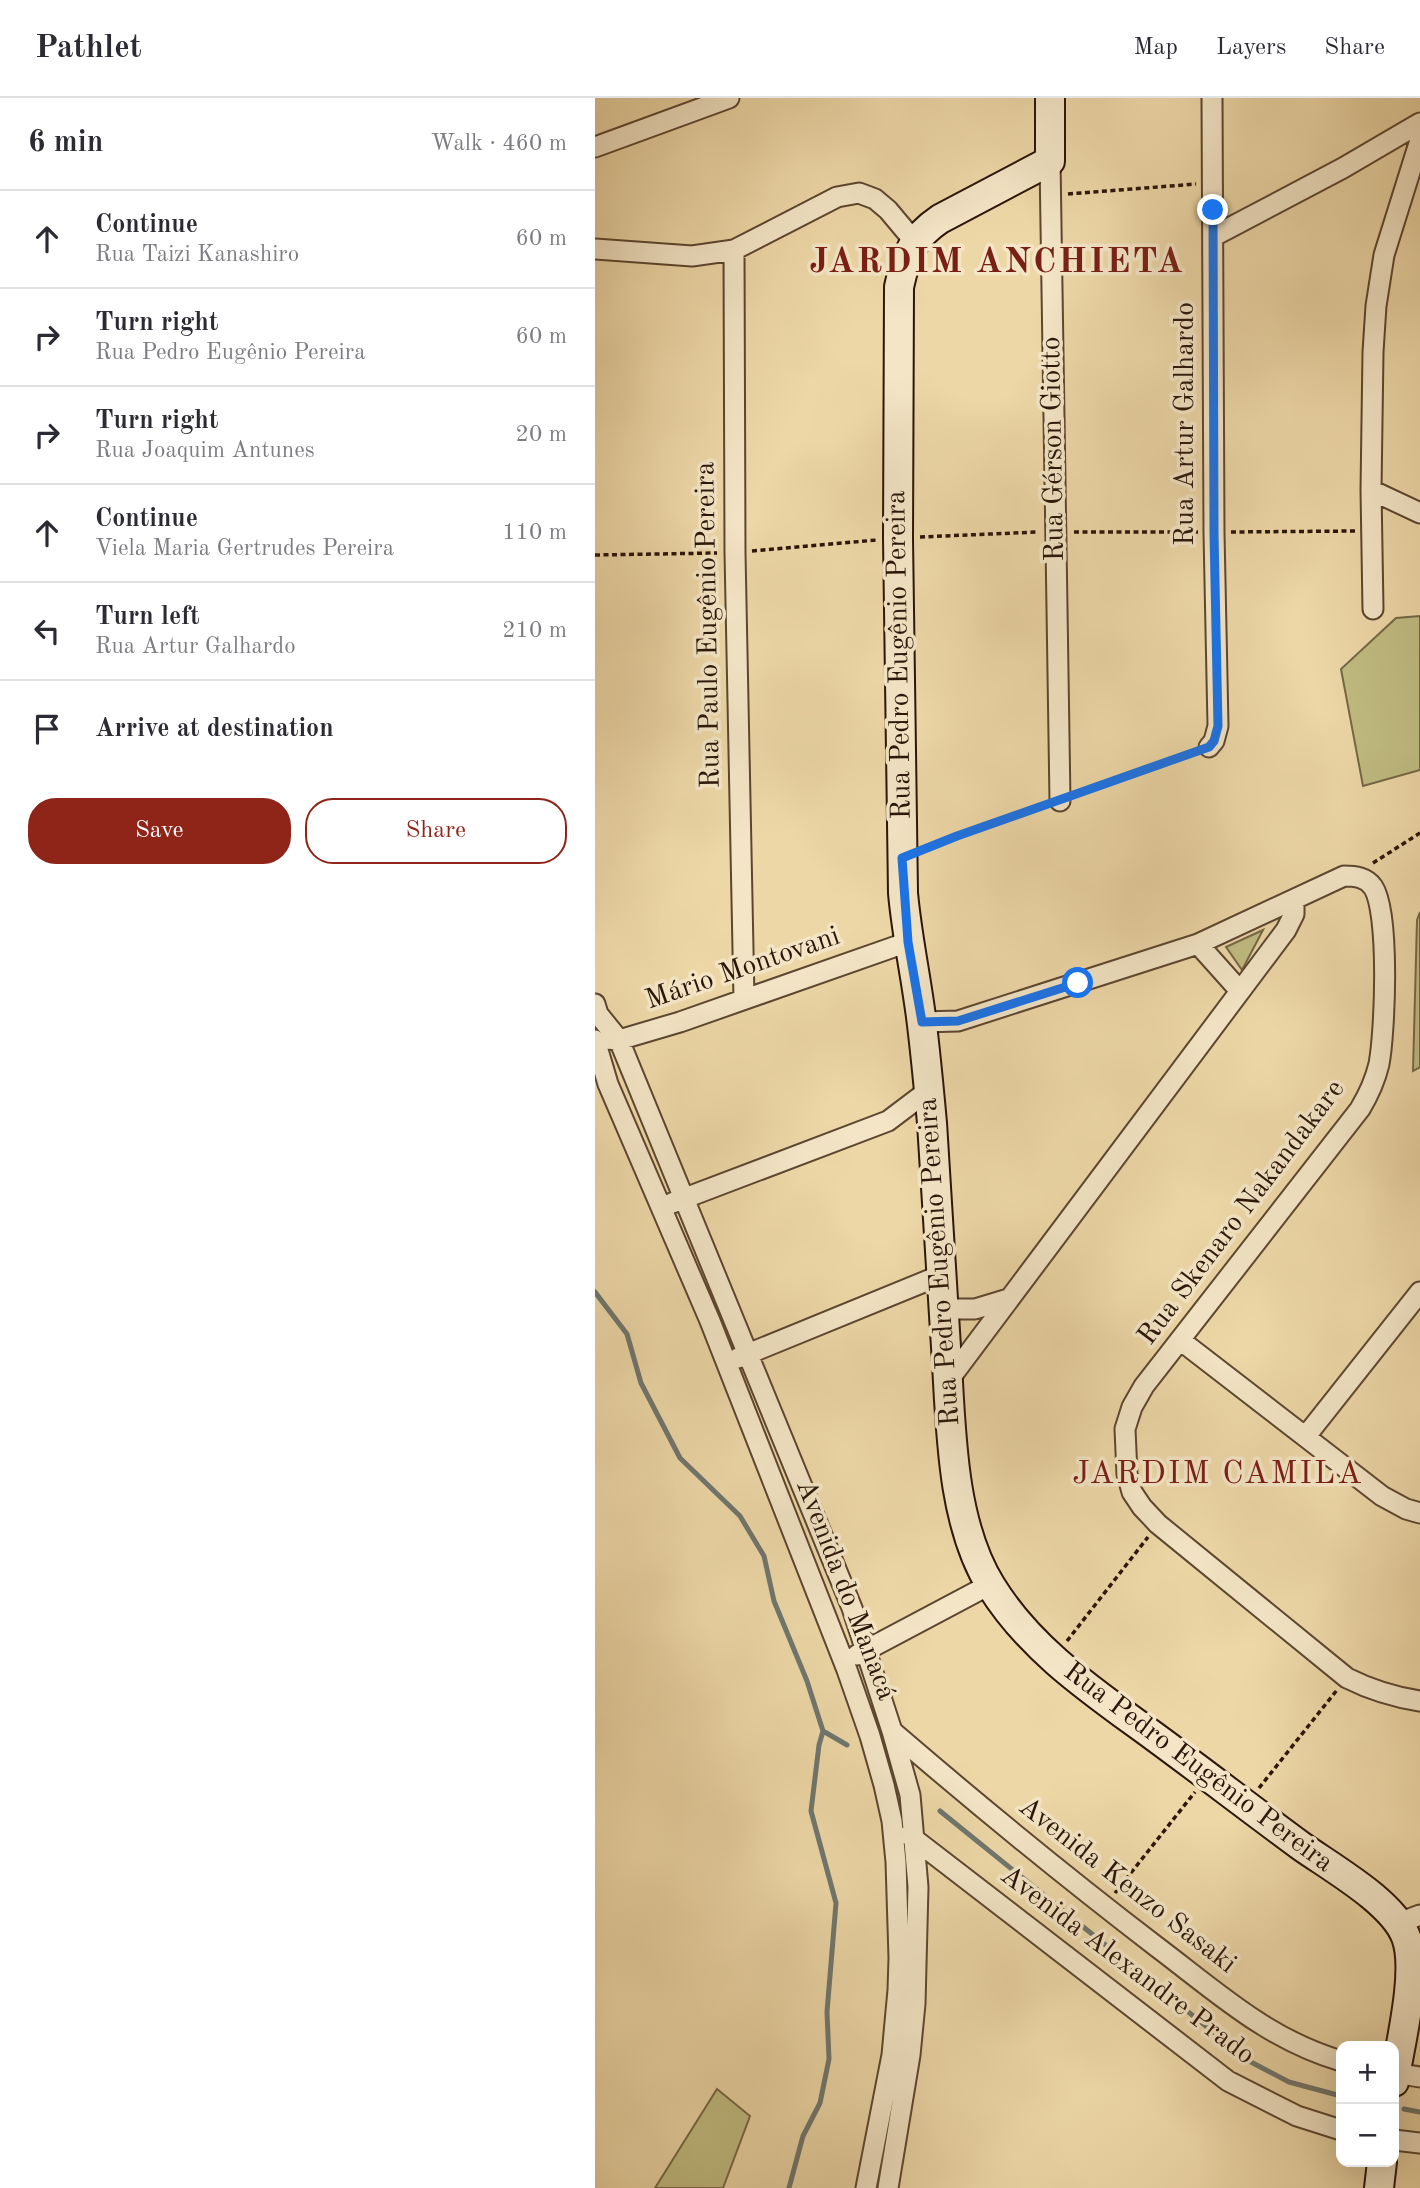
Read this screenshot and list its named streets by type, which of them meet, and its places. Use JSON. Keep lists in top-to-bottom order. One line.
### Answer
{"streets":{"street":["Rua Artur Galhardo","Rua Gérson Giotto","Rua Paulo Eugênio Pereira","Rua Pedro Eugênio Pereira","Mário Montovani","Rua Skenaro Nakandakare","Avenida do Manacá","Avenida Kenzo Sasaki","Avenida Alexandre Prado"]},"crossings":[["Rua Paulo Eugênio Pereira","Mário Montovani"],["Rua Pedro Eugênio Pereira","Mário Montovani"],["Mário Montovani","Avenida do Manacá"],["Avenida do Manacá","Avenida Kenzo Sasaki"],["Avenida do Manacá","Avenida Alexandre Prado"]],"districts":["JARDIM ANCHIETA","JARDIM CAMILA"],"page":{"header":"Pathlet","nav":["Map","Layers","Share"],"heading":["6 min","Walk · 460 m"],"list":[["Continue","Rua Taizi Kanashiro","60 m"],["Turn right","Rua Pedro Eugênio Pereira","60 m"],["Turn right","Rua Joaquim Antunes","20 m"],["Continue","Viela Maria Gertrudes Pereira","110 m"],["Turn left","Rua Artur Galhardo","210 m"],"Arrive at destination"],"buttons":["Save","Share"],"map_buttons":["+","−"]}}
